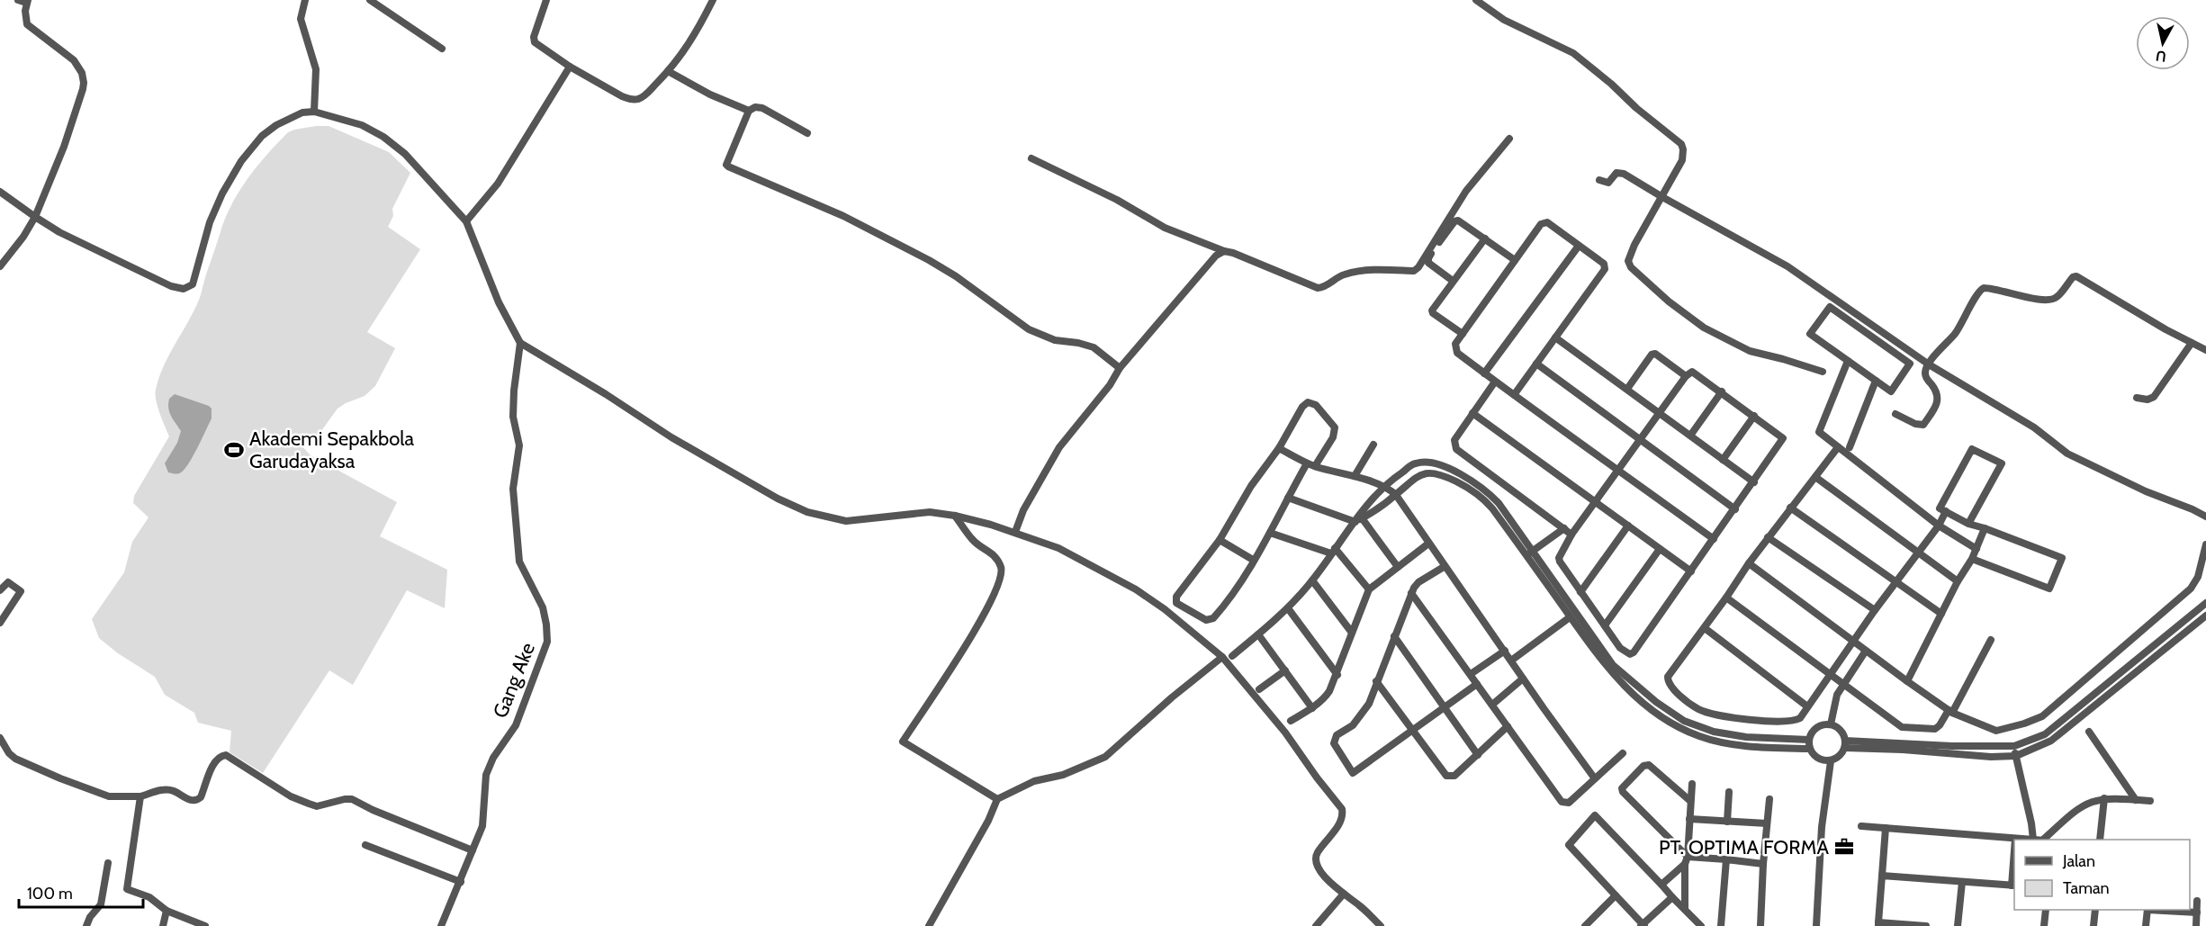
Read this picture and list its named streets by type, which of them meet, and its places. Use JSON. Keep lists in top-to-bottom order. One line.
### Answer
{"streets":{"street":["Gang Ake"]},"places":{"sports":["Akademi Sepakbola Garudayaksa"],"office":["PT. OPTIMA FORMA"]},"legend":["Jalan","Taman"],"scale_bar":"100 m","north":"bottom"}
